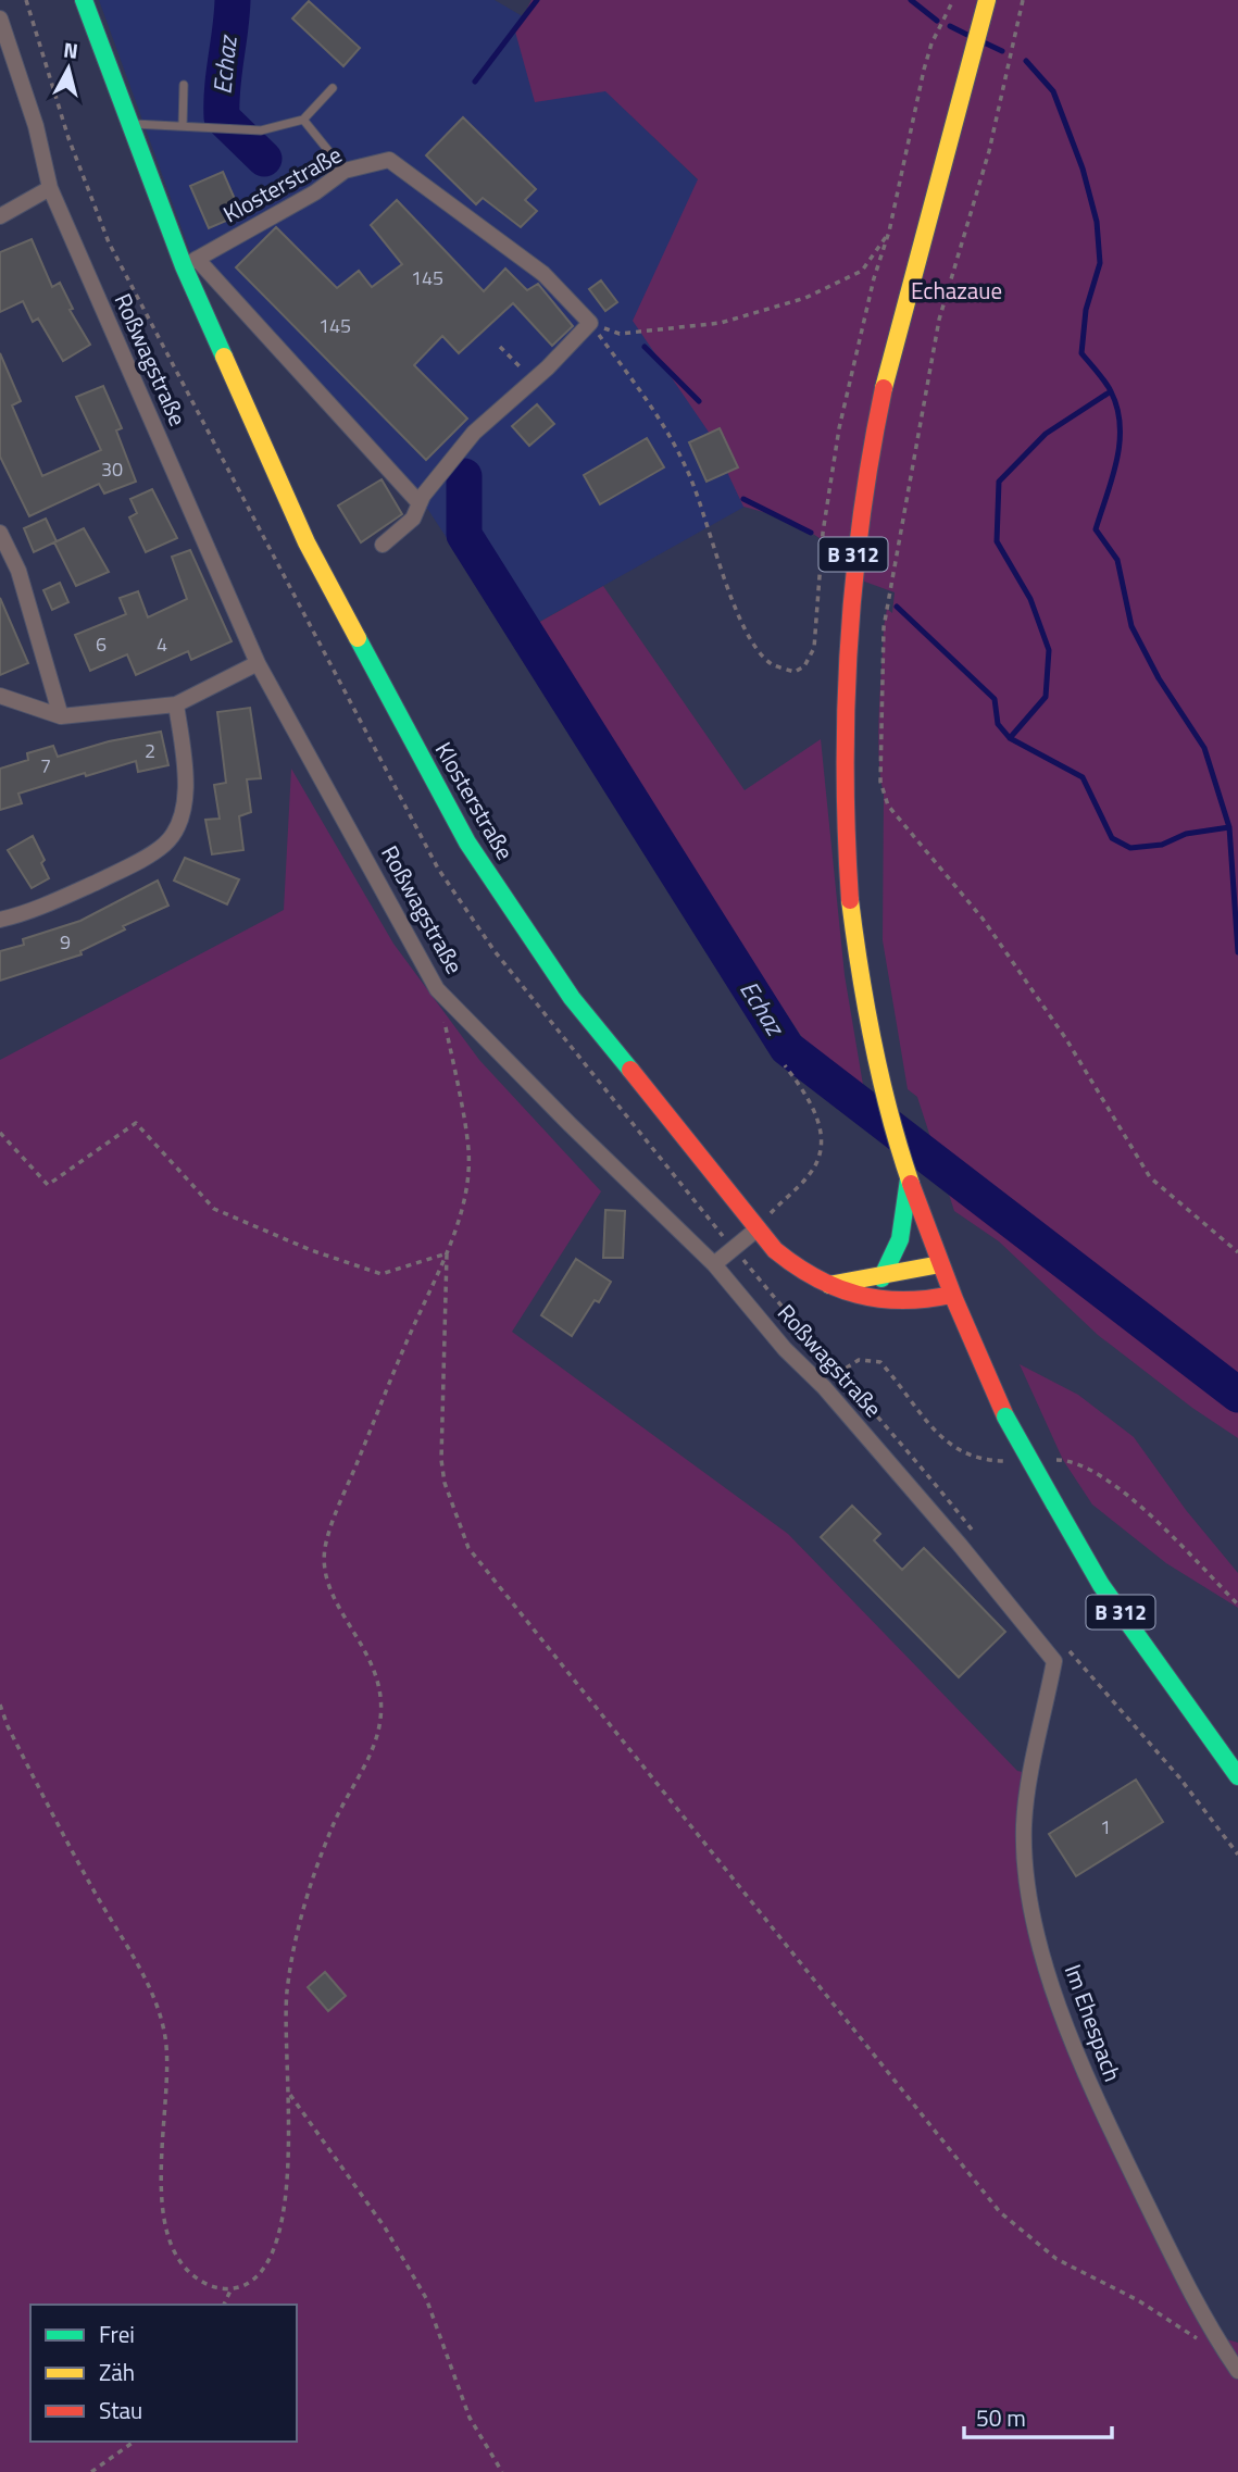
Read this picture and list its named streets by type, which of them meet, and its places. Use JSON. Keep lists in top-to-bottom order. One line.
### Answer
{"streets":{"main road":["Klosterstraße","B 312"],"street":["Roßwagstraße","Im Ehespach"]},"crossings":[["Klosterstraße","B 312"],["Roßwagstraße","Im Ehespach"]],"water":["Echaz"],"parks":["Echazaue"],"house_numbers":["145","145","30","6","4","2","7","9","1"],"legend":["Frei","Zäh","Stau"],"scale_bar":"50 m","north":"top"}
